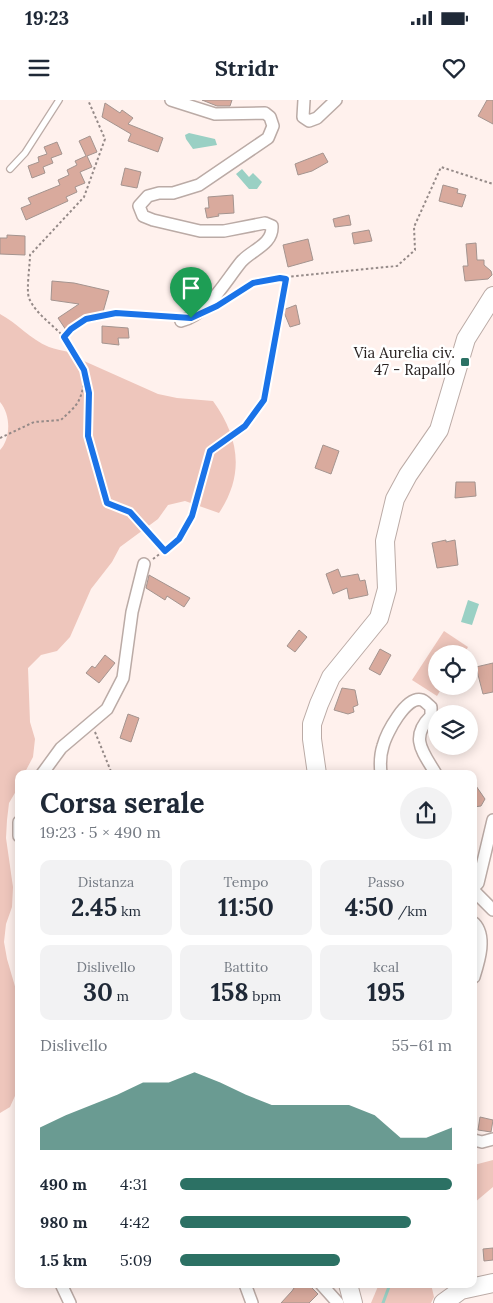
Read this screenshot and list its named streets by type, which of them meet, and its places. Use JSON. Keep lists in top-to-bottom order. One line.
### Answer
{"places":{"transit":["Via Aurelia civ. 47 - Rapallo"]},"page":{"status":"19:23","header":"Stridr","heading":["Corsa serale","19:23 · 5 × 490 m"],"stats":[["Distanza","2.45 km"],["Tempo","11:50"],["Passo","4:50 /km"],["Dislivello","30 m"],["Battito","158 bpm"],["kcal","195"]],"chart":["Dislivello","55–61 m"],"list":[{"name":"490 m","note":"4:31"},{"name":"980 m","note":"4:42"},{"name":"1.5 km","note":"5:09"}]}}
